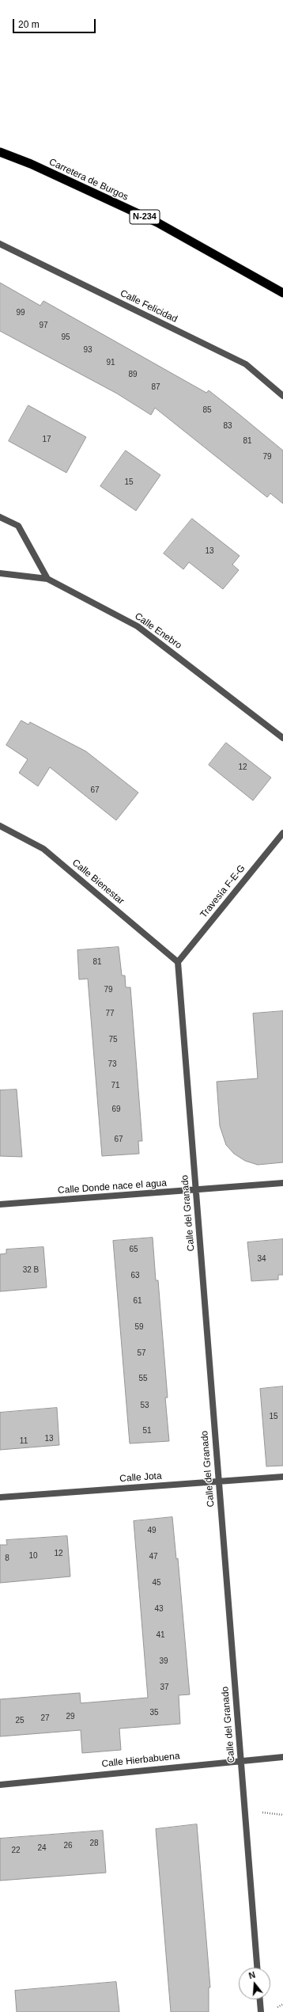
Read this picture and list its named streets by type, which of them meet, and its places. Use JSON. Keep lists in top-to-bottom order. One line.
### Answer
{"streets":{"highway":["Carretera de Burgos","N-234"],"street":["Calle Felicidad","Calle Enebro","Calle Bienestar","Travesía F-E-G","Calle Donde nace el agua","Calle del Granado","Calle Jota","Calle Hierbabuena"]},"crossings":[["Calle Bienestar","Travesía F-E-G"],["Calle Bienestar","Calle del Granado"],["Travesía F-E-G","Calle del Granado"],["Calle Donde nace el agua","Calle del Granado"],["Calle del Granado","Calle Jota"],["Calle del Granado","Calle Hierbabuena"]],"house_numbers":["99","97","95","93","91","89","87","85","83","17","81","79","15","13","12","67","81","79","77","75","73","71","69","67","65","34","32 B","63","61","59","57","55","53","15","51","13","11","49","12","10","47","8","45","43","41","39","37","35","29","27","25","28","26","24","22"],"scale_bar":"20 m","north":"top"}
